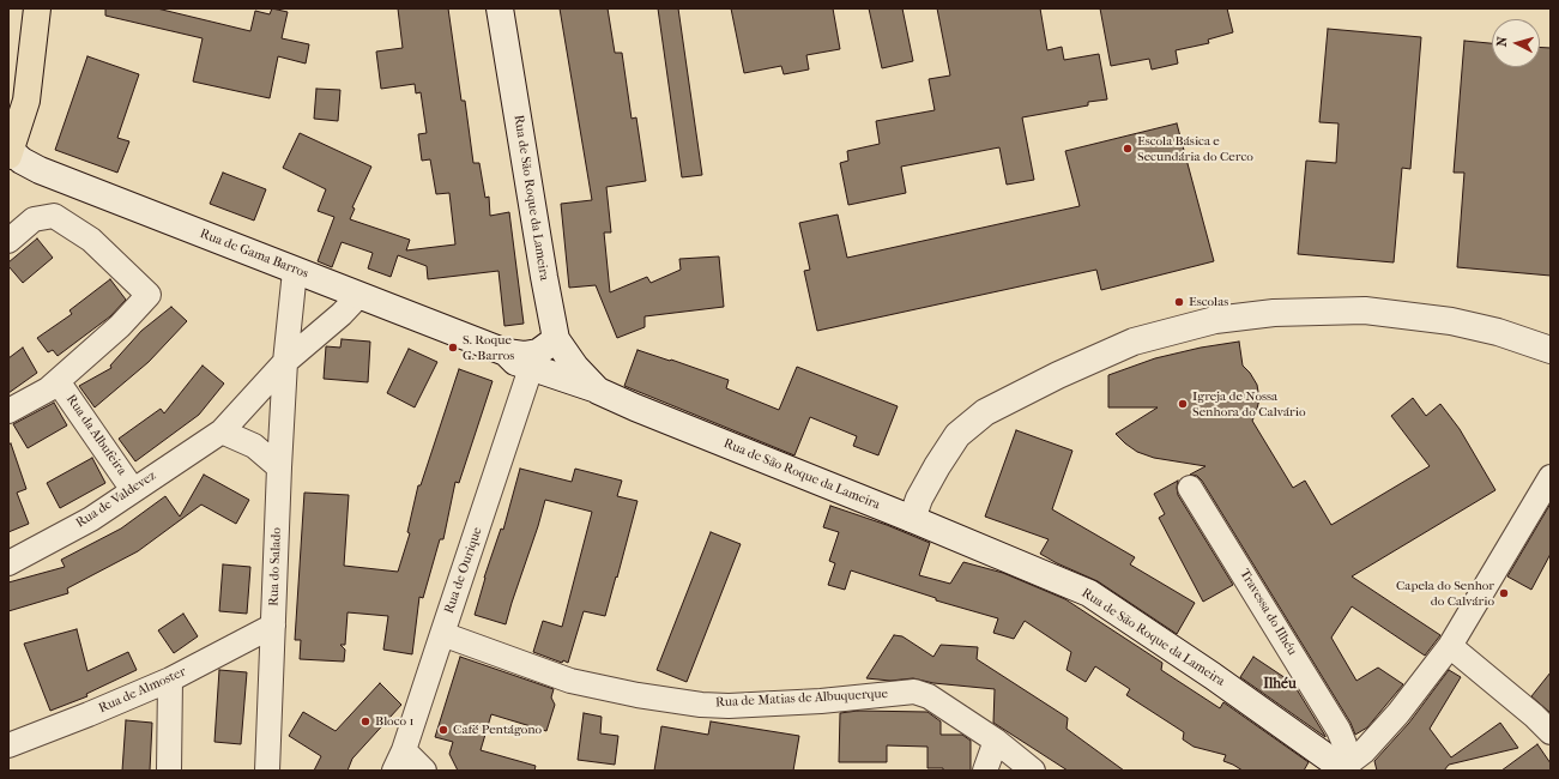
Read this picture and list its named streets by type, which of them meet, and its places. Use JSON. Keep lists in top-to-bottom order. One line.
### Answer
{"streets":{"main road":["Rua de São Roque da Lameira","Rua de Gama Barros"],"street":["Rua da Albufeira","Rua de Valdevez","Rua do Salado","Rua de Ourique","Travessa do Ilhéu","Rua de Almoster","Rua de Matias de Albuquerque"]},"crossings":[["Rua de São Roque da Lameira","Rua de Gama Barros"],["Rua de São Roque da Lameira","Travessa do Ilhéu"],["Rua de Gama Barros","Rua do Salado"],["Rua de Gama Barros","Rua de Ourique"],["Rua da Albufeira","Rua de Valdevez"],["Rua de Valdevez","Rua do Salado"],["Rua do Salado","Rua de Almoster"],["Rua de Ourique","Rua de Matias de Albuquerque"]],"districts":["Ilhéu"],"places":["Escola Básica e Secundária do Cerco","Escolas","S. Roque G. Barros","Igreja de Nossa Senhora do Calvário","Capela do Senhor do Calvário","Bloco 1","Café Pentágono"],"north":"left"}
